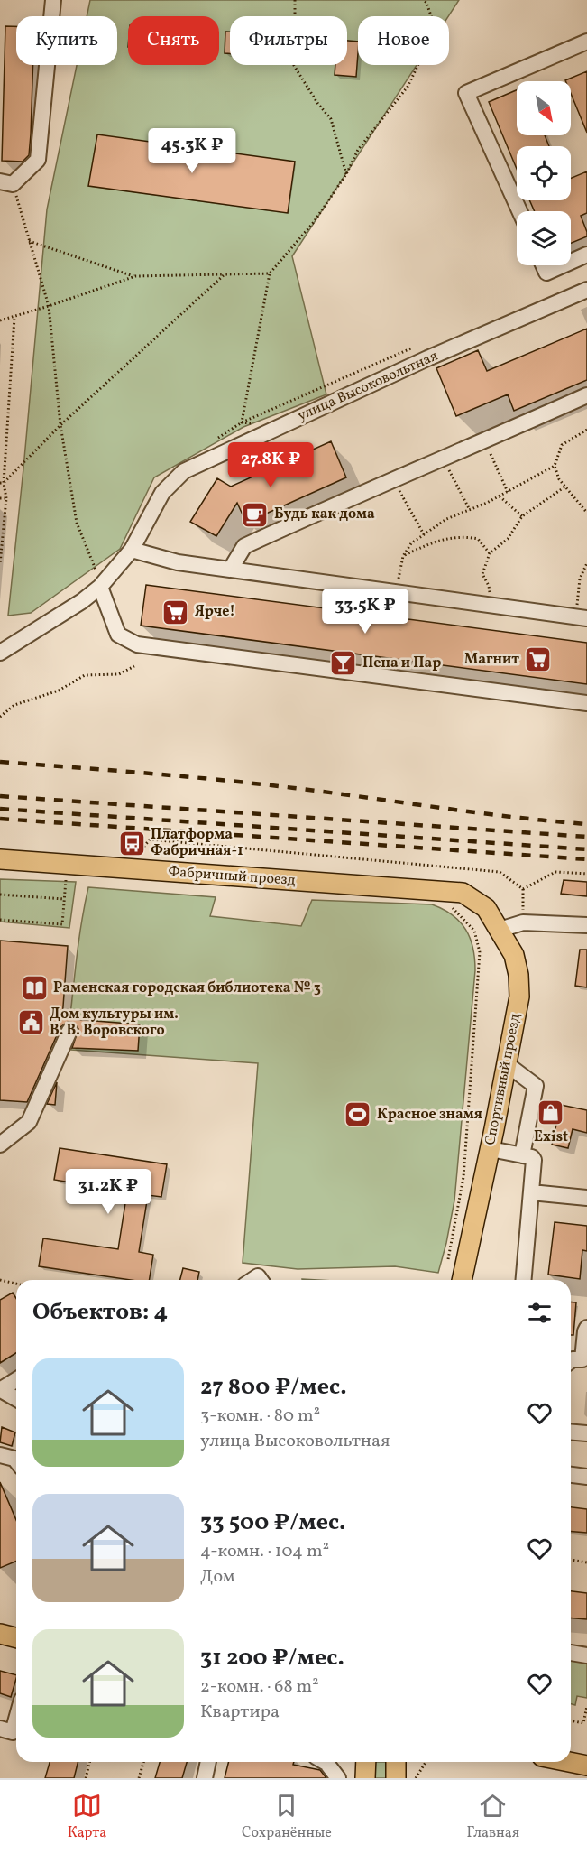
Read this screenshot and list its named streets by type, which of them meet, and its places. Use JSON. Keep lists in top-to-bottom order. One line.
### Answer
{"streets":{"main road":["Фабричный проезд","Спортивный проезд"],"street":["улица Высоковольтная"]},"crossings":[["Фабричный проезд","Спортивный проезд"]],"places":{"cafe":["Будь как дома"],"supermarket":["Ярче!","Магнит"],"bar":["Пена и Пар"],"bus stop":["Платформа Фабричная-1"],"library":["Раменская городская библиотека № 3"],"public building":["Дом культуры им. В. В. Воровского"],"shop":["Exist"],"sports":["Красное знамя"]},"north":"bottom right","page":{"chip":["Купить","Снять","Фильтры","Новое"],"price":["45.3K ₽","27.8K ₽","33.5K ₽","31.2K ₽"],"heading":"Объектов: 4","list":[{"name":"27 800 ₽/мес.","note":"3-комн. · 80 m² · улица Высоковольтная"},{"name":"33 500 ₽/мес.","note":"4-комн. · 104 m² · Дом"},{"name":"31 200 ₽/мес.","note":"2-комн. · 68 m² · Квартира"}],"tabs":["Карта","Сохранённые","Главная"]}}
